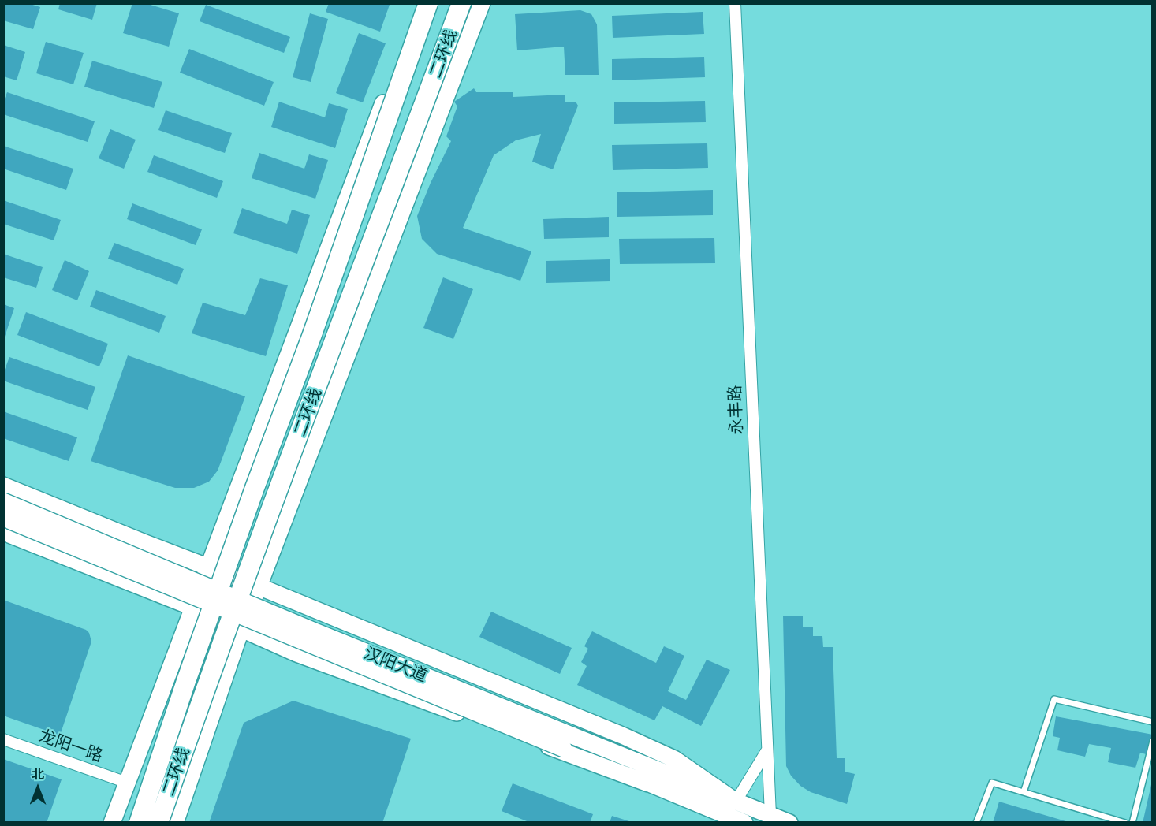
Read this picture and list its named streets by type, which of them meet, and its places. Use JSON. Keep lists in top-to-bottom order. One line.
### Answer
{"streets":{"highway":["二环线"],"main road":["汉阳大道"],"street":["永丰路","龙阳一路"]},"crossings":[["永丰路","汉阳大道"]],"north":"top"}
